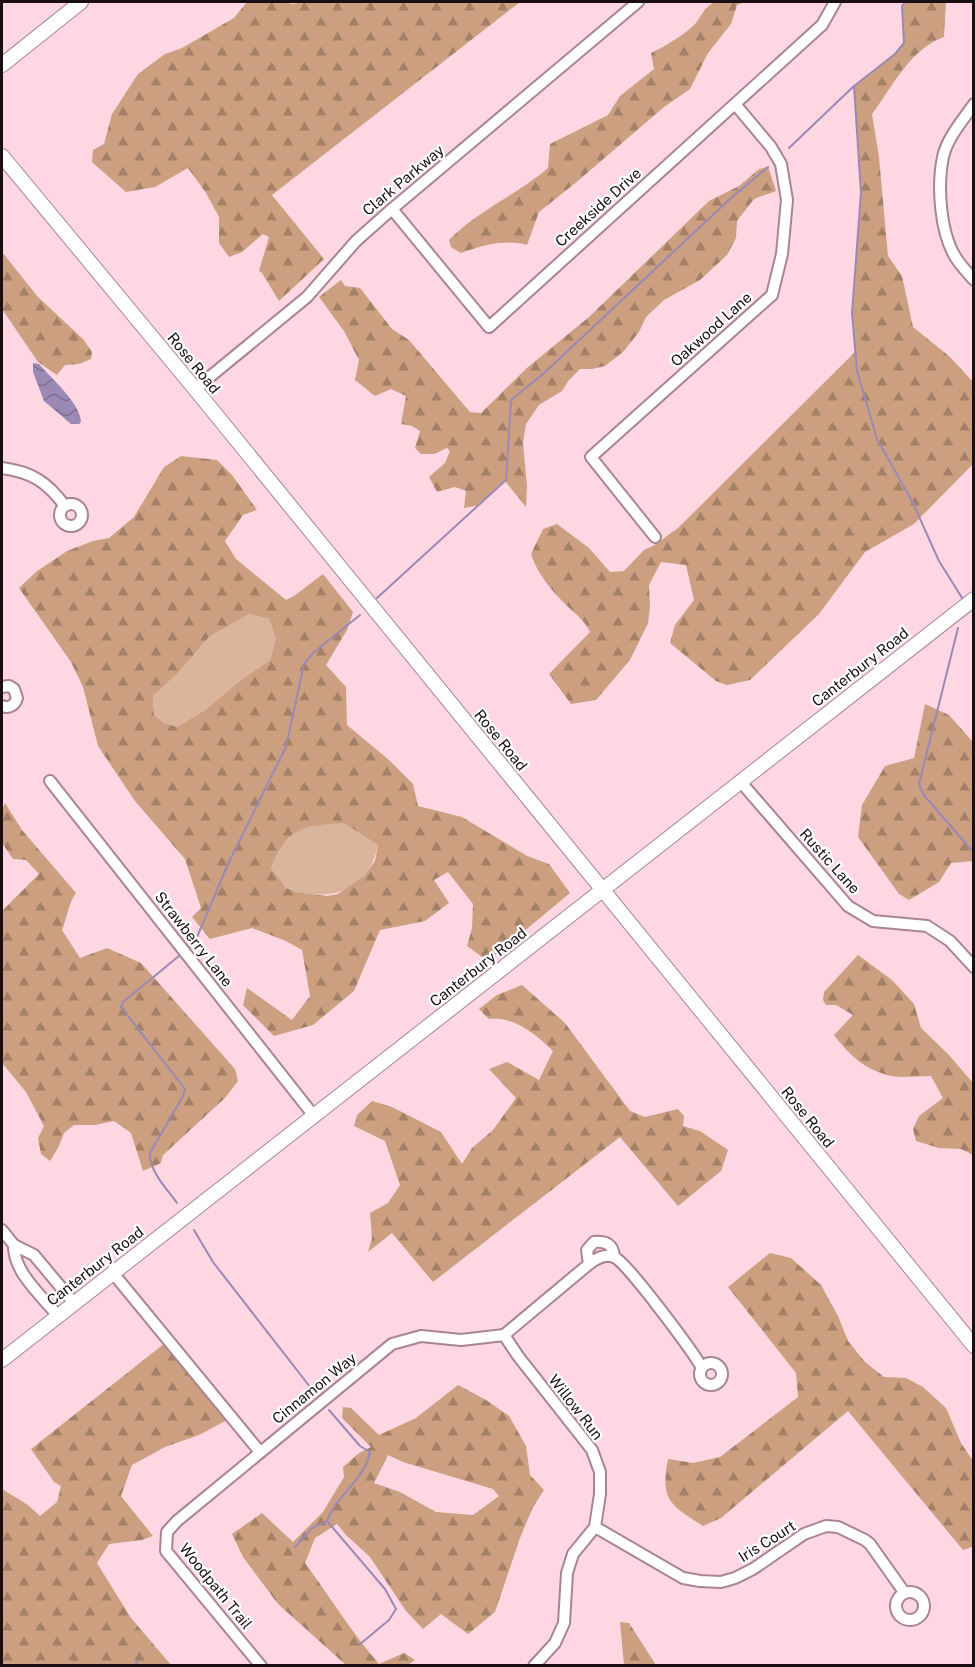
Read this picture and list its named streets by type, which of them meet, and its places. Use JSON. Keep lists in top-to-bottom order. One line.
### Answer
{"streets":{"street":["Clark Parkway","Creekside Drive","Oakwood Lane","Rose Road","Canterbury Road","Rustic Lane","Strawberry Lane","Cinnamon Way","Willow Run","Iris Court","Woodpath Trail"]},"crossings":[["Clark Parkway","Creekside Drive"],["Clark Parkway","Rose Road"],["Creekside Drive","Oakwood Lane"],["Rose Road","Canterbury Road"],["Canterbury Road","Rustic Lane"],["Canterbury Road","Strawberry Lane"],["Cinnamon Way","Willow Run"],["Cinnamon Way","Woodpath Trail"],["Willow Run","Iris Court"]]}
